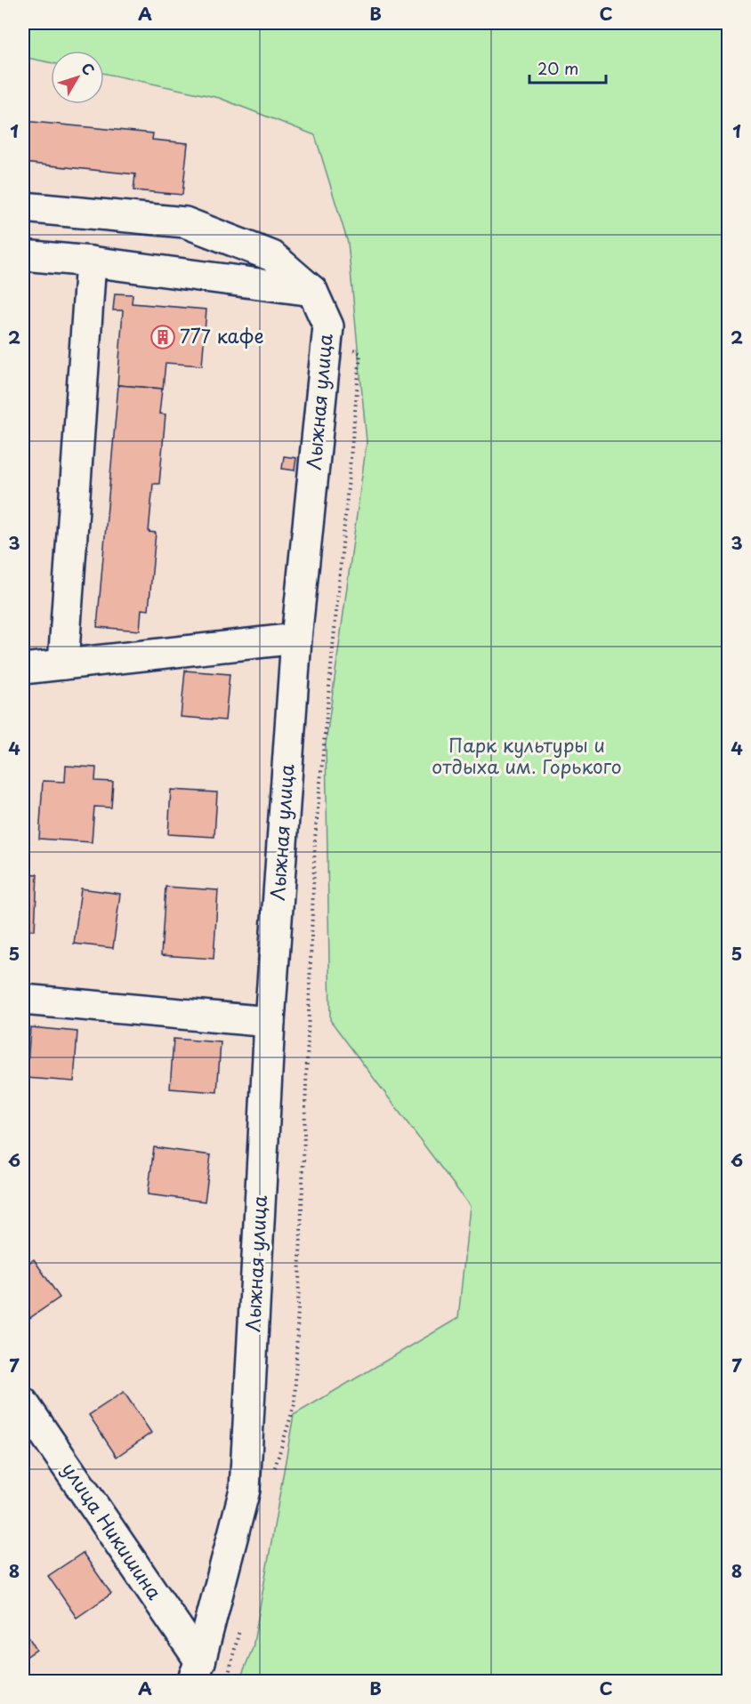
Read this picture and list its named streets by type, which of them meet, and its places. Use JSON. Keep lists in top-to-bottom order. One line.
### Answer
{"streets":{"street":["Лыжная улица","улица Никишина"]},"crossings":[["Лыжная улица","улица Никишина"]],"parks":["Парк культуры и отдыха им. Горького"],"places":{"building":["777 кафе"]},"scale_bar":"20 m","north":"top right","grid":{"columns":["A","B","C"],"rows":["1","2","3","4","5","6","7","8"]}}
